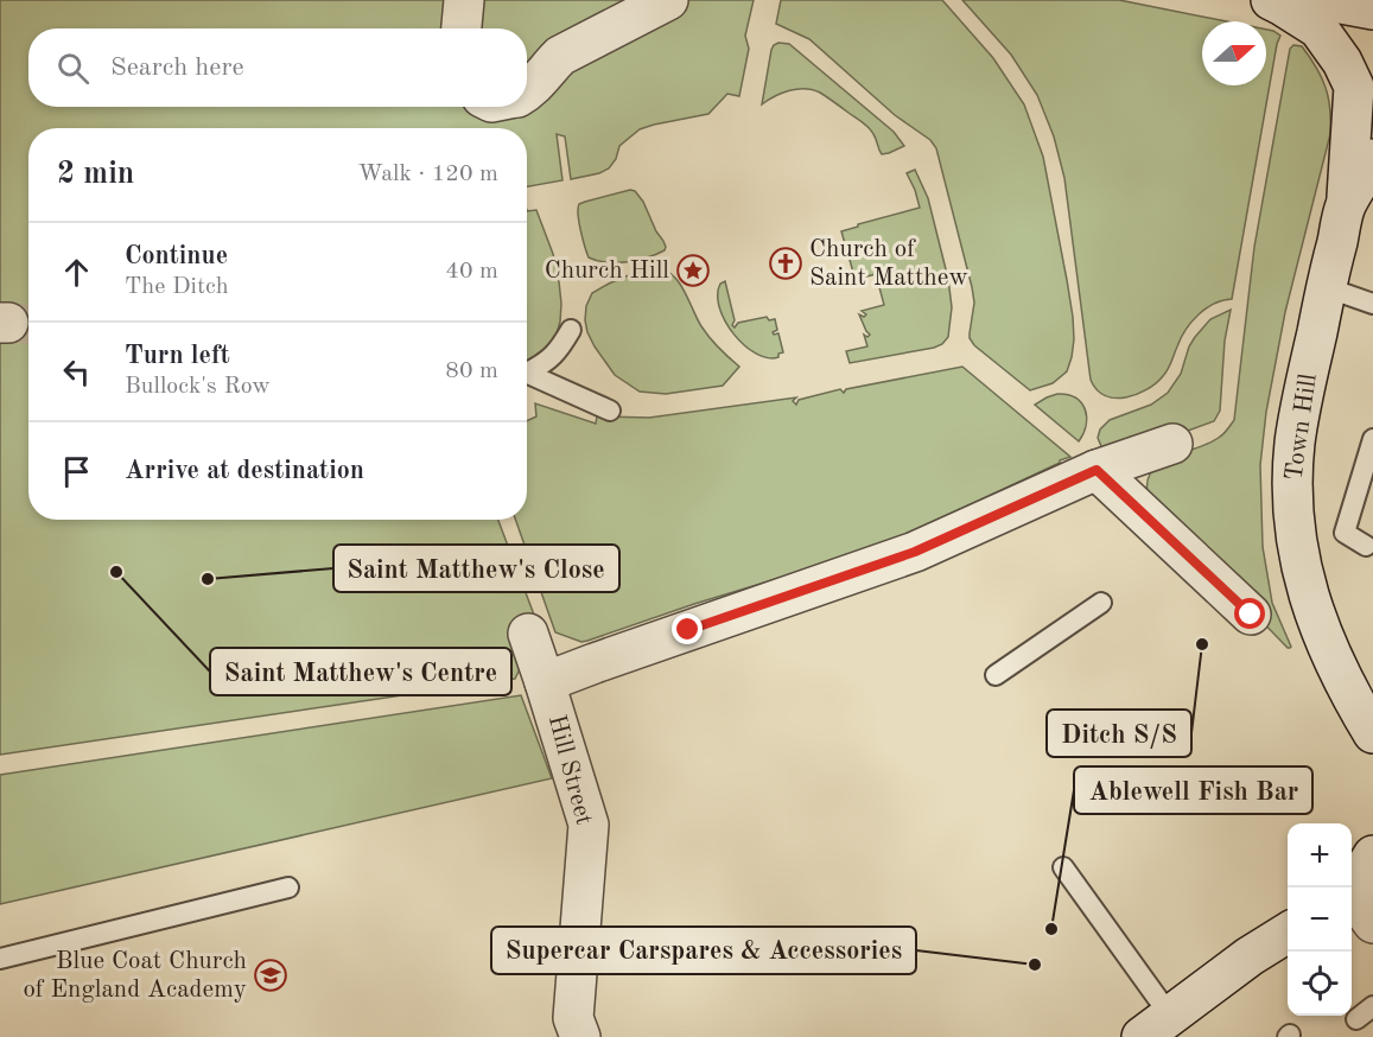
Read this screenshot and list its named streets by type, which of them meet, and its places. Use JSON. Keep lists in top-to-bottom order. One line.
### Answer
{"streets":{"street":["Town Hill","Hill Street"]},"places":{"church":["Church of Saint Matthew"],"place":["Church Hill"],"other":["Saint Matthew's Centre","Saint Matthew's Close","Ditch S/S","Ablewell Fish Bar","Supercar Carspares & Accessories"],"school or university":["Blue Coat Church of England Academy"]},"north":"right","page":{"search":"Search here","heading":["2 min","Walk · 120 m"],"list":[["Continue","The Ditch","40 m"],["Turn left","Bullock's Row","80 m"],"Arrive at destination"],"map_buttons":["+","−"]}}
